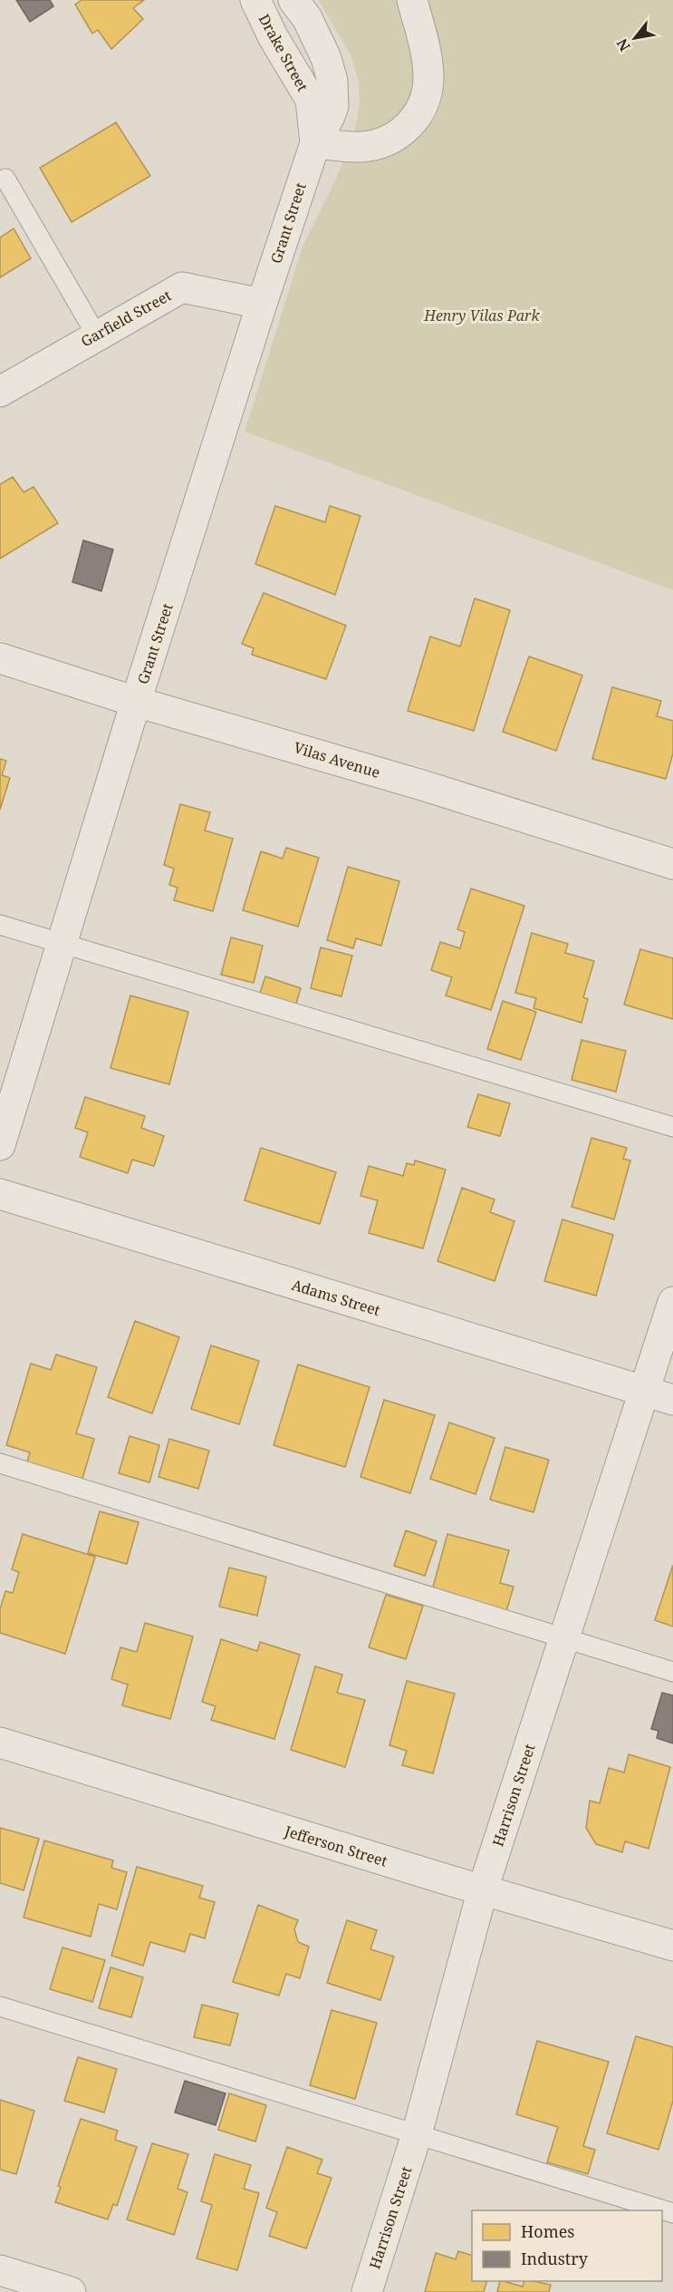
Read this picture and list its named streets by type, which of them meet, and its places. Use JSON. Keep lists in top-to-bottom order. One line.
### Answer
{"streets":{"street":["Drake Street","Grant Street","Garfield Street","Vilas Avenue","Adams Street","Harrison Street","Jefferson Street"]},"crossings":[["Drake Street","Grant Street"],["Grant Street","Garfield Street"],["Grant Street","Vilas Avenue"],["Adams Street","Harrison Street"],["Harrison Street","Jefferson Street"]],"parks":["Henry Vilas Park"],"legend":["Homes","Industry"],"north":"bottom left"}
